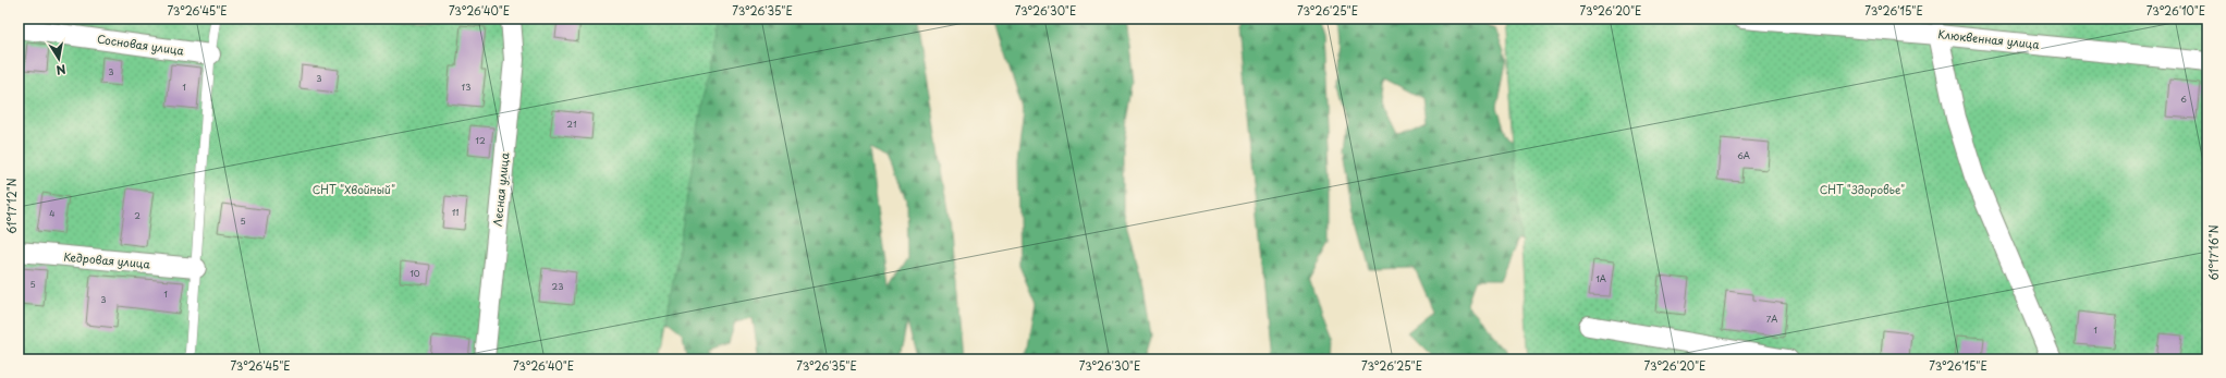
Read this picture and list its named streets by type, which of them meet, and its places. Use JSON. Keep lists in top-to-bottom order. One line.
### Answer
{"streets":{"street":["Клюквенная улица","Сосновая улица","Лесная улица","Кедровая улица"]},"parks":["СНТ \"Хвойный\"","СНТ \"Здоровье\""],"house_numbers":["3","3","1","13","6","21","12","6А","11","4","2","5","10","1А","5","23","1","3","7А","1"],"north":"bottom","coordinates":["73°26'45\"E","73°26'40\"E","73°26'35\"E","73°26'30\"E","73°26'25\"E","73°26'20\"E","73°26'15\"E","73°26'10\"E","61°17'12\"N","61°17'16\"N"]}
